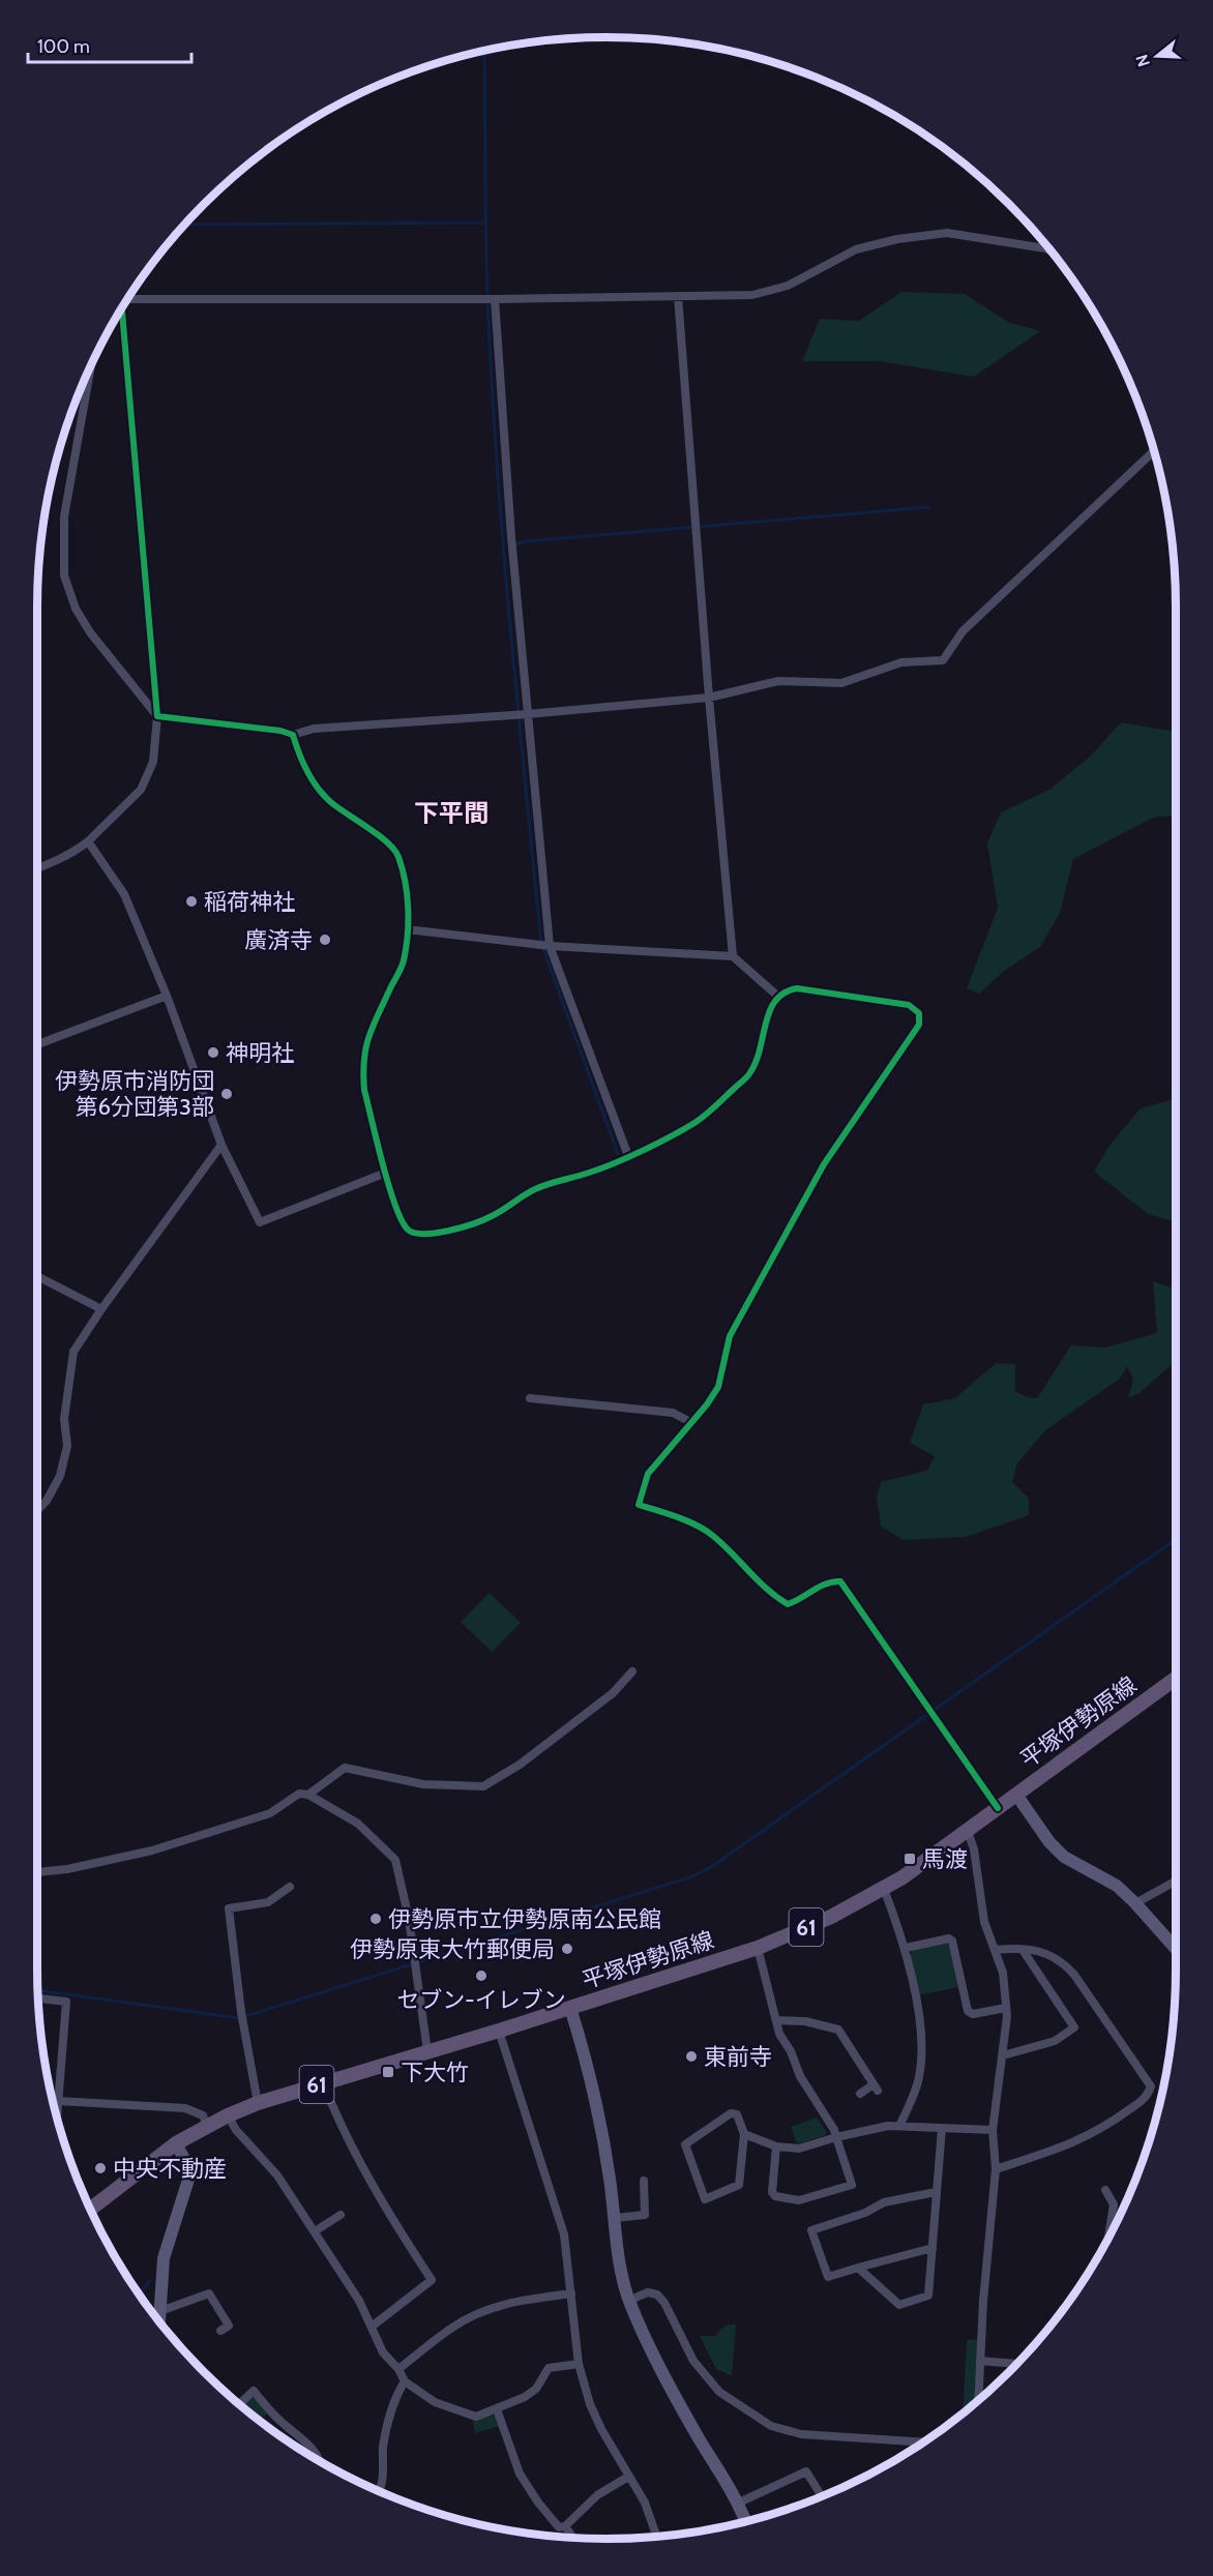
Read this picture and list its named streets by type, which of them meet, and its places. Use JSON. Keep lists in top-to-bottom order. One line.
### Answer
{"streets":{"main road":["平塚伊勢原線","61"]},"districts":["下平間"],"places":{"other":["稲荷神社","廣済寺","神明社","伊勢原市消防団 第6分団第3部","伊勢原市立伊勢原南公民館","伊勢原東大竹郵便局","セブン-イレブン","東前寺","中央不動産"],"transit":["馬渡","下大竹"]},"scale_bar":"100 m","north":"left"}
